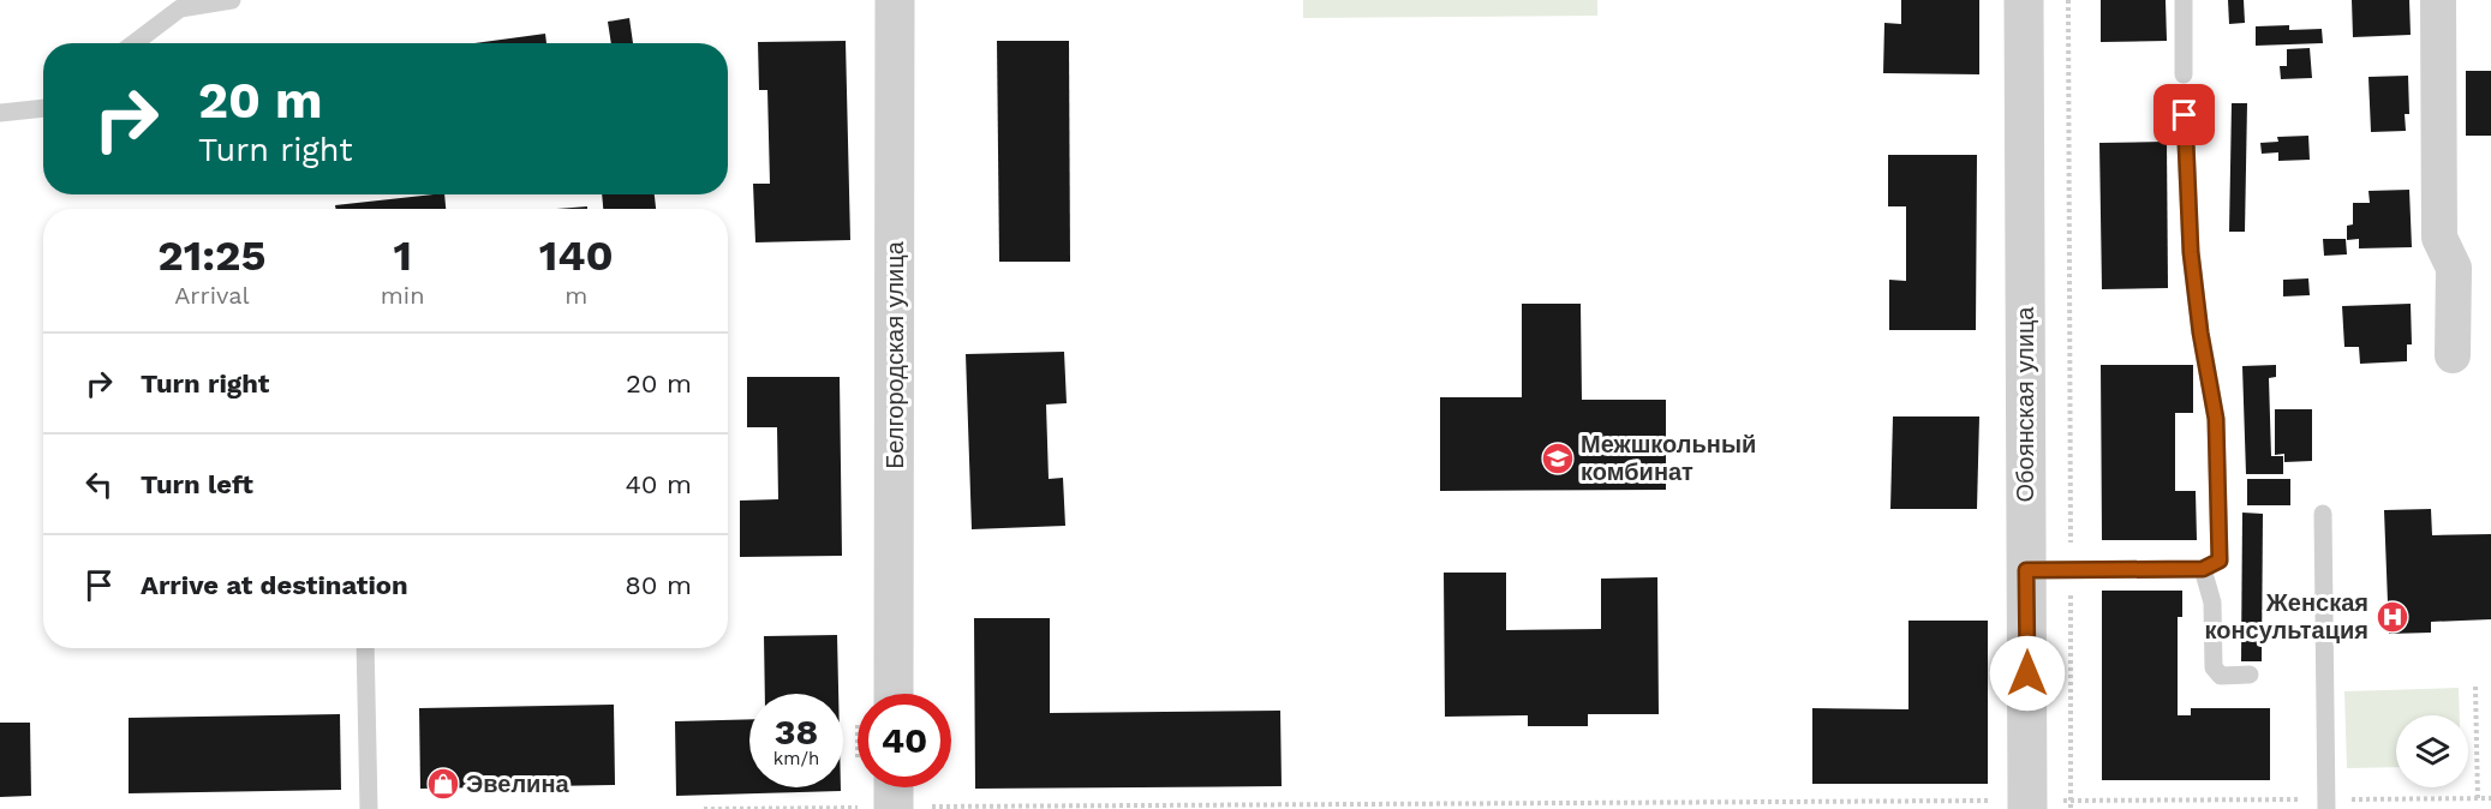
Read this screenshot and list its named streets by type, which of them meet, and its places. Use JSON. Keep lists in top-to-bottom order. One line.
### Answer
{"streets":{"street":["Белгородская улица","Обоянская улица"]},"places":{"school or university":["Межшкольный комбинат"],"hospital":["Женская консультация"],"shop":["Эвелина"]},"page":{"turn":["20 m","Turn right"],"eta":["21:25","Arrival","1","min","140","m"],"list":[{"name":"Turn right","value":"20 m"},{"name":"Turn left","value":"40 m"},{"name":"Arrive at destination","value":"80 m"}],"speed":"38 km/h","limit":"40"}}
